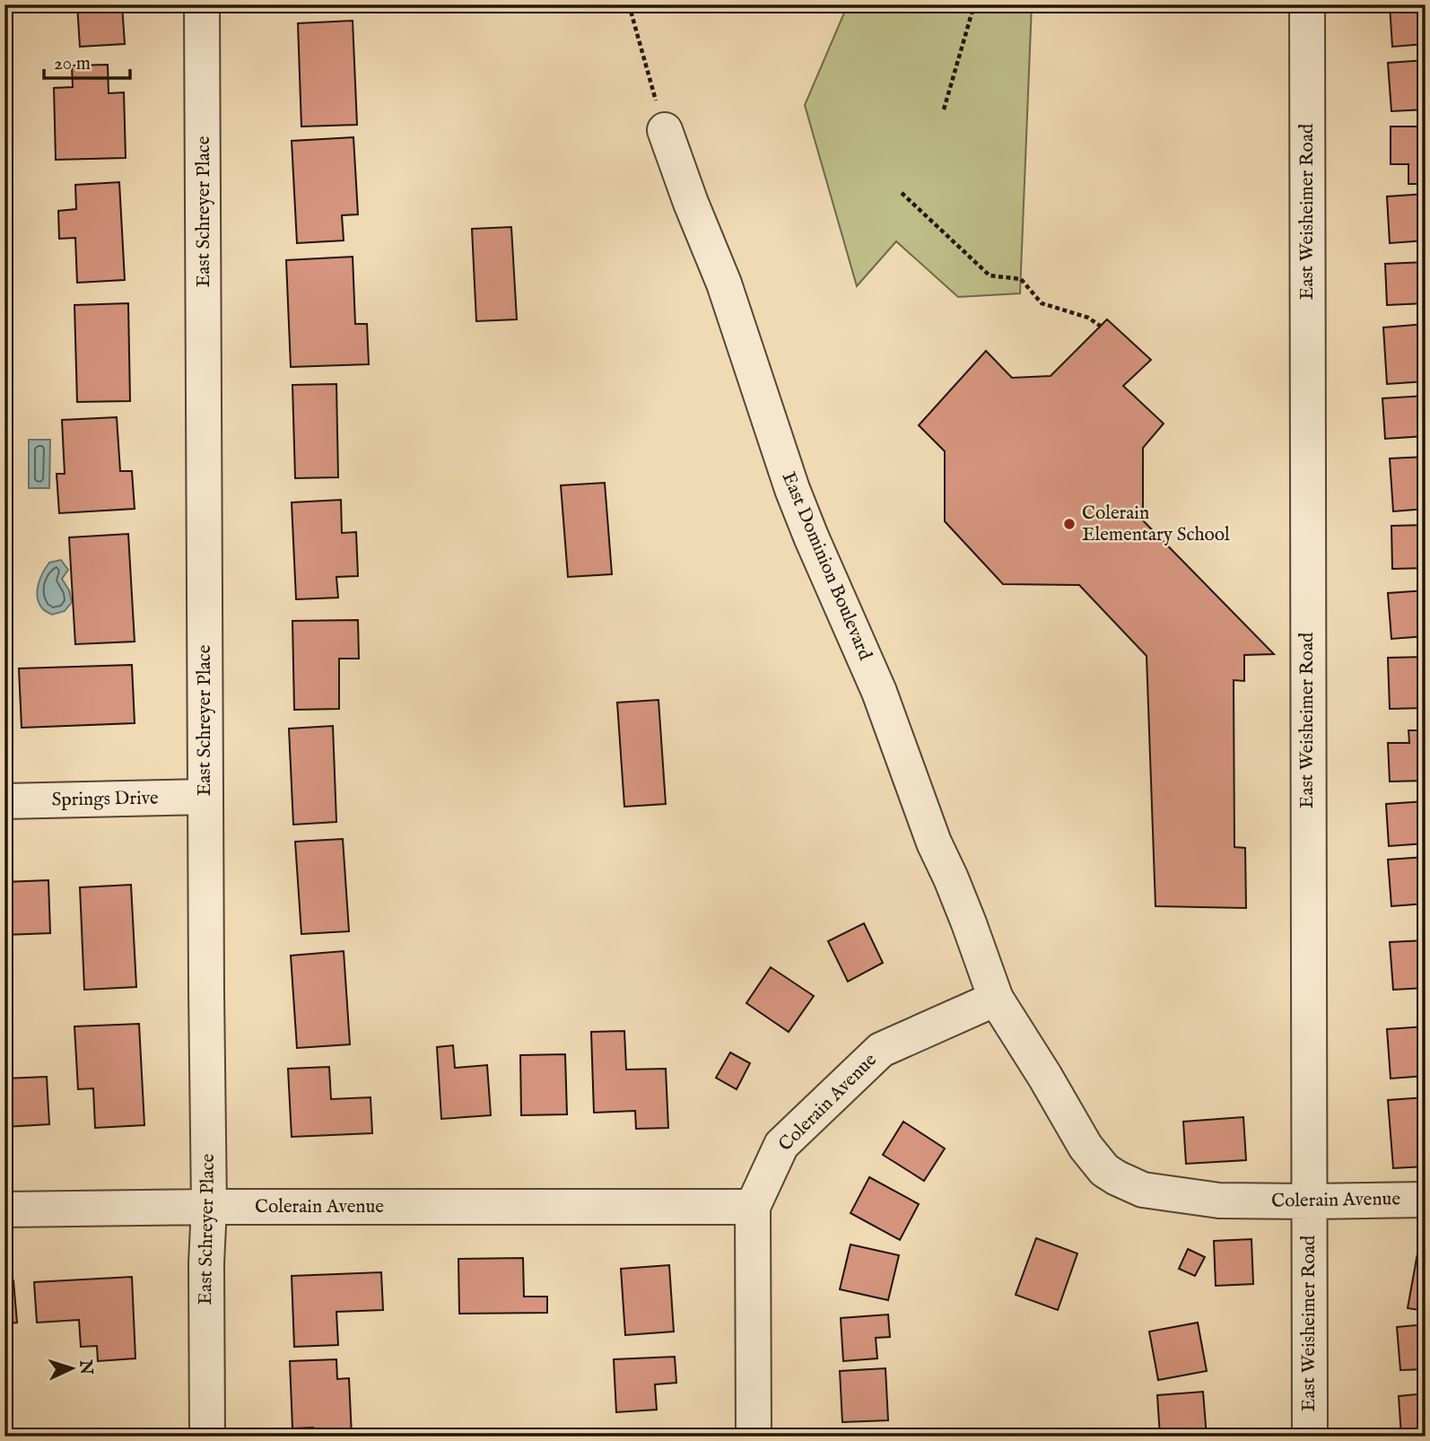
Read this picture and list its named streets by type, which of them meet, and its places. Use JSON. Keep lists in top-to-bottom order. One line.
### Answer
{"streets":{"street":["East Schreyer Place","East Weisheimer Road","East Dominion Boulevard","Springs Drive","Colerain Avenue"]},"crossings":[["East Schreyer Place","Springs Drive"],["East Schreyer Place","Colerain Avenue"],["East Weisheimer Road","Colerain Avenue"],["East Dominion Boulevard","Colerain Avenue"]],"places":["Colerain Elementary School"],"scale_bar":"20 m","north":"right"}
